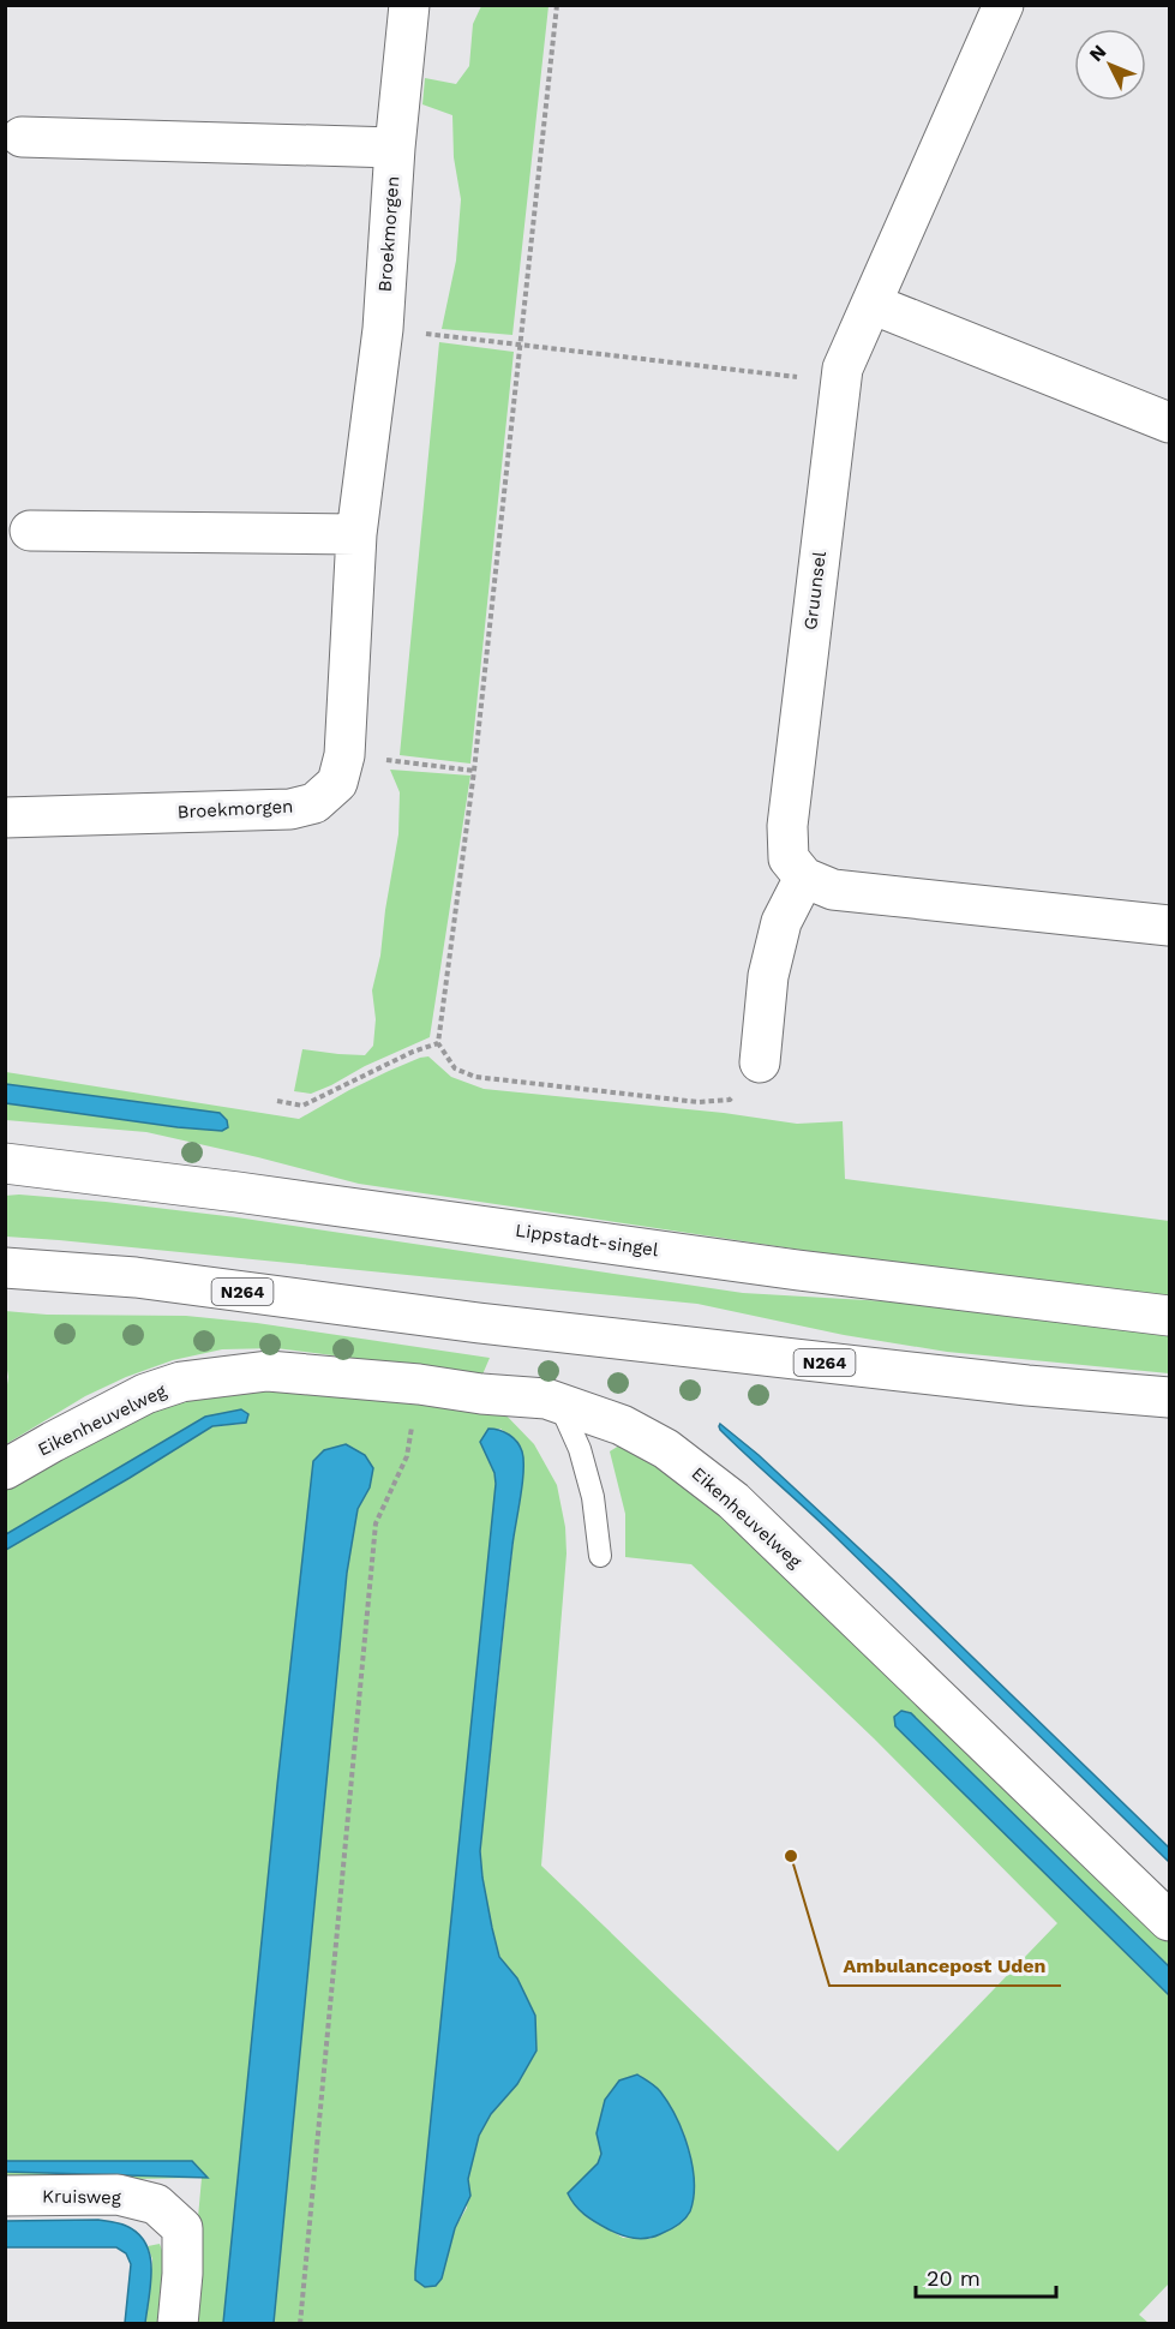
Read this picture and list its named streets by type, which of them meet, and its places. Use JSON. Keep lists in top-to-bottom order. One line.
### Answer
{"streets":{"street":["Broekmorgen","Gruunsel","Lippstadt-singel","N264","Eikenheuvelweg","Kruisweg"]},"places":["Ambulancepost Uden"],"scale_bar":"20 m","north":"top left"}
